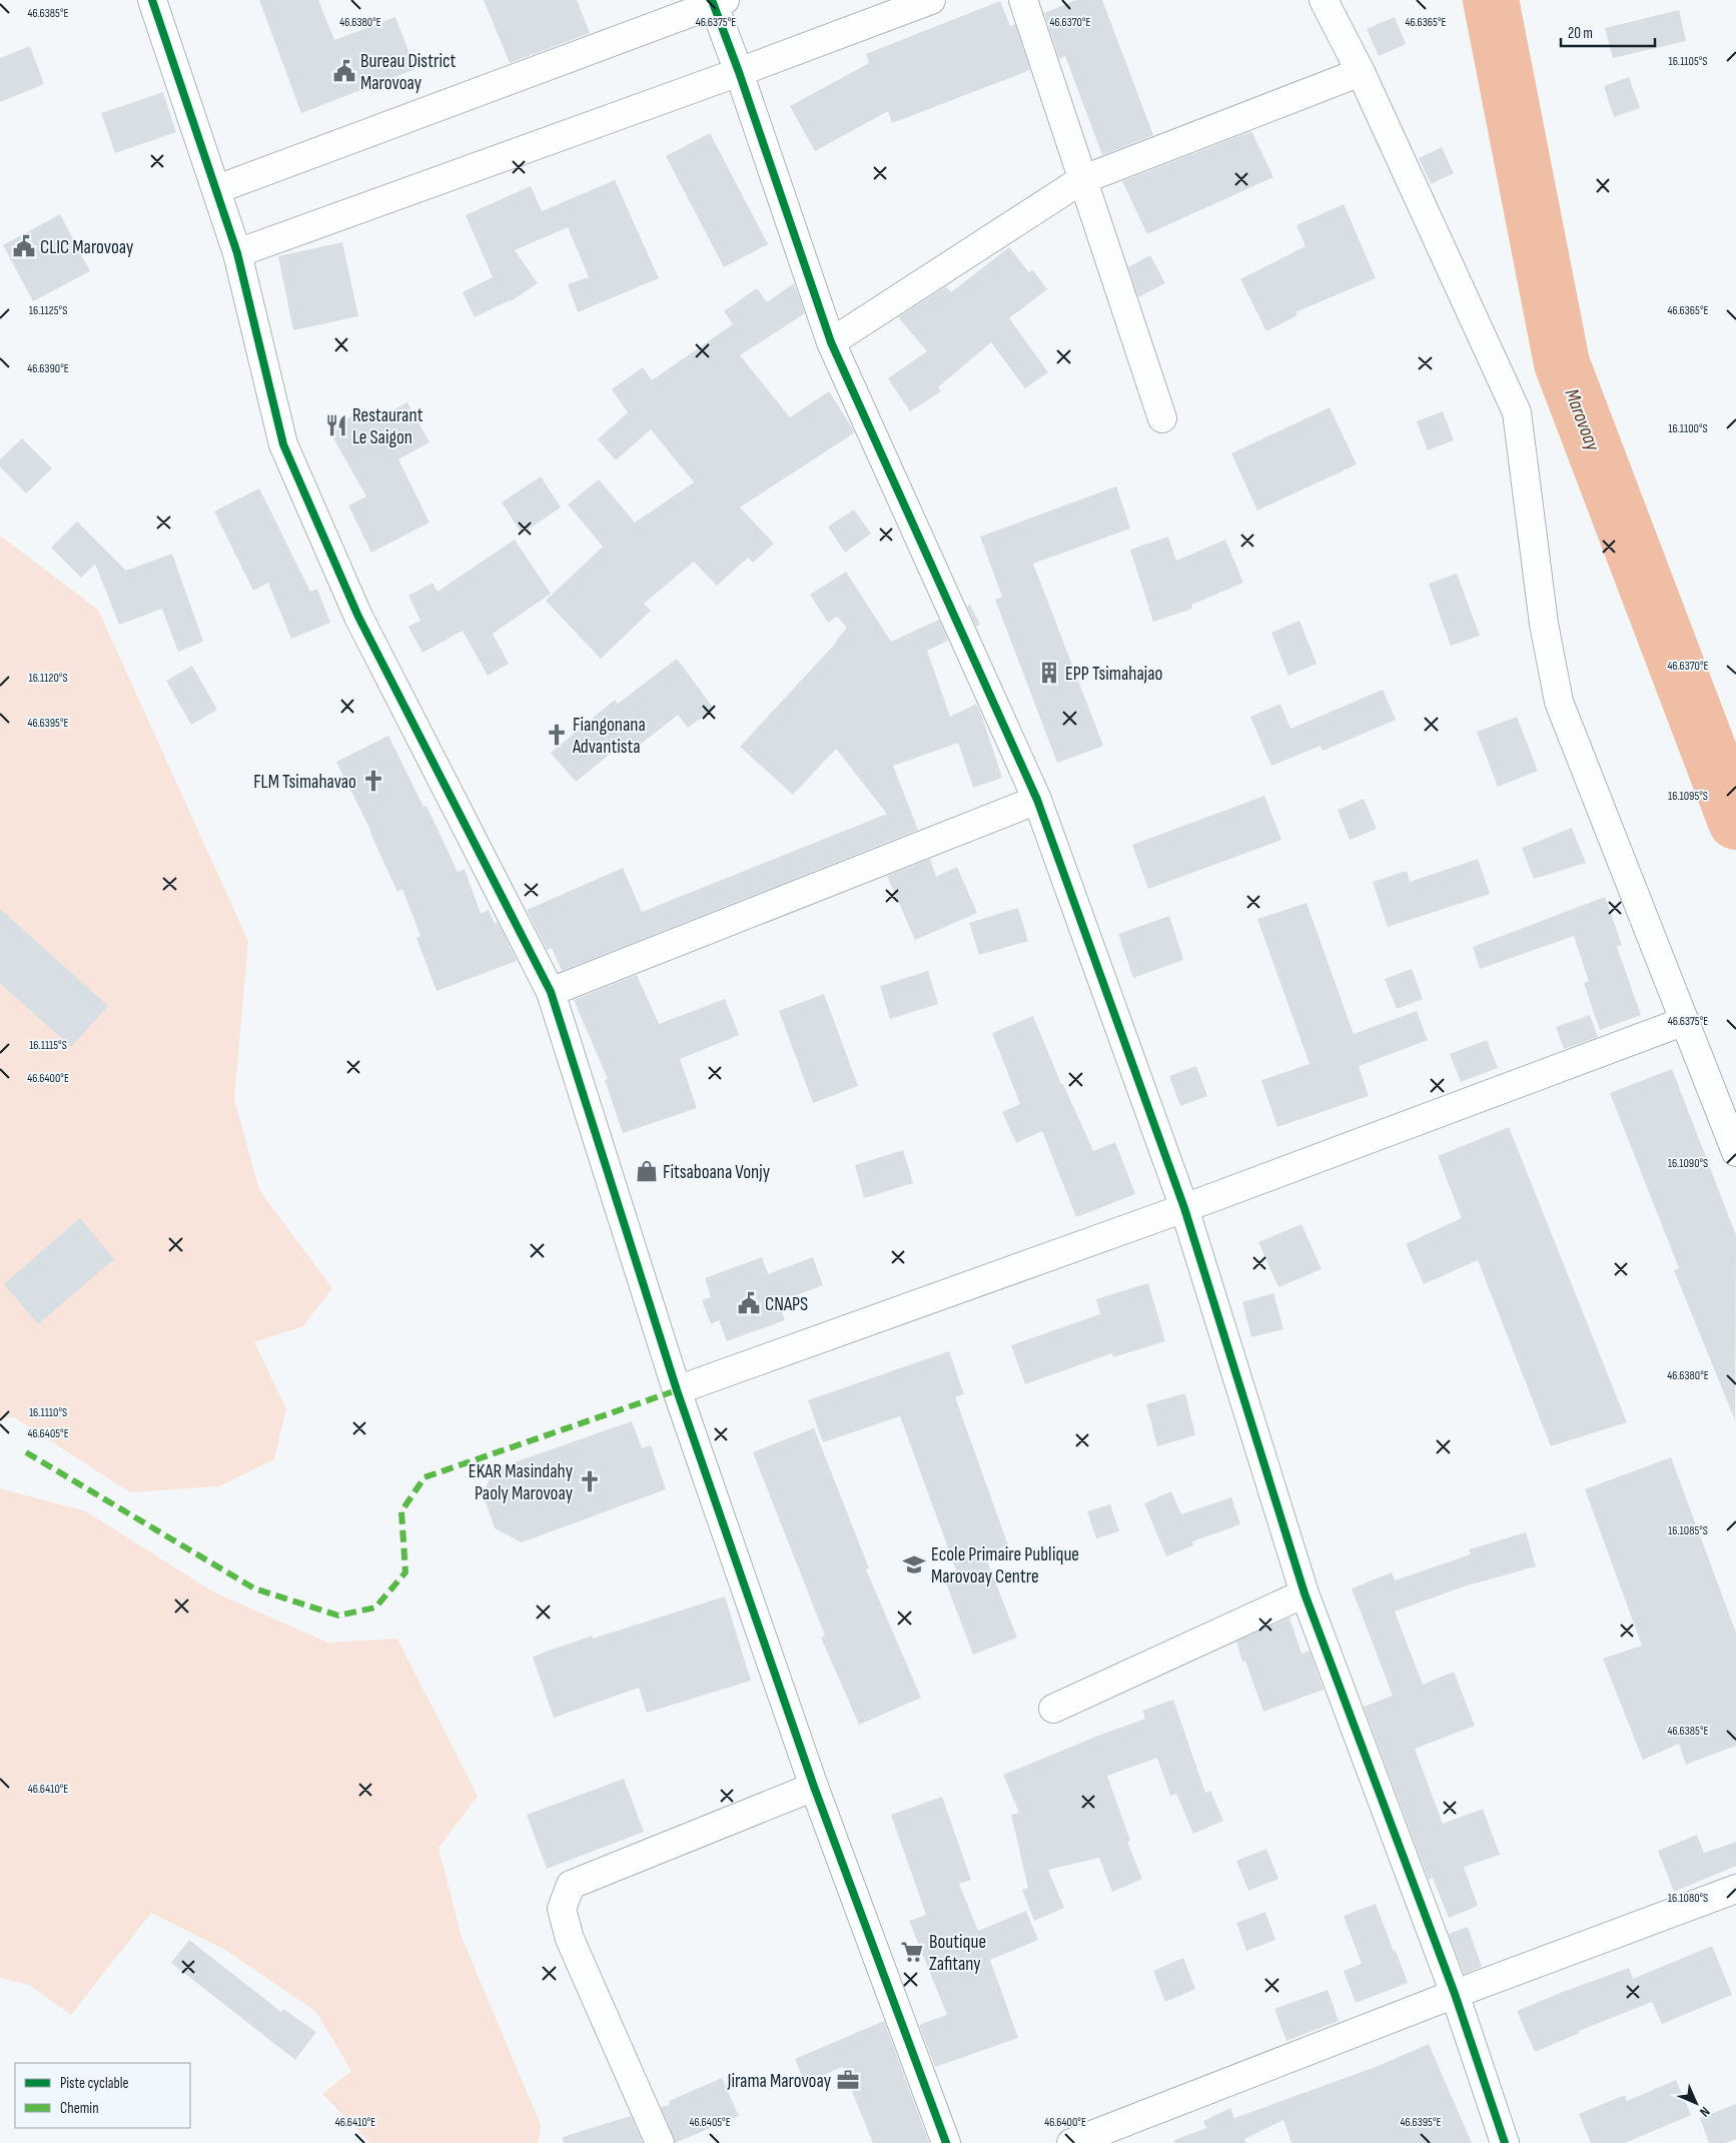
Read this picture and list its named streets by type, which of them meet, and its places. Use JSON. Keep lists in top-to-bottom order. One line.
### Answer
{"water":["Marovoay"],"places":{"public building":["Bureau District Marovoay","CLIC Marovoay","CNAPS"],"restaurant":["Restaurant Le Saigon"],"building":["EPP Tsimahajao"],"church":["Fiangonana Advantista","FLM Tsimahavao","EKAR Masindahy Paoly Marovoay"],"shop":["Fitsaboana Vonjy"],"school or university":["Ecole Primaire Publique Marovoay Centre"],"supermarket":["Boutique Zafitany"],"office":["Jirama Marovoay"]},"legend":["Piste cyclable","Chemin"],"scale_bar":"20 m","north":"bottom right","coordinates":["46.6385°E","46.6380°E","46.6375°E","46.6370°E","46.6365°E","16.1105°S","16.1125°S","46.6390°E","16.1100°S","16.1120°S","46.6395°E","16.1095°S","16.1115°S","46.6400°E","16.1090°S","16.1110°S","46.6405°E","16.1085°S","46.6410°E","16.1080°S"]}
